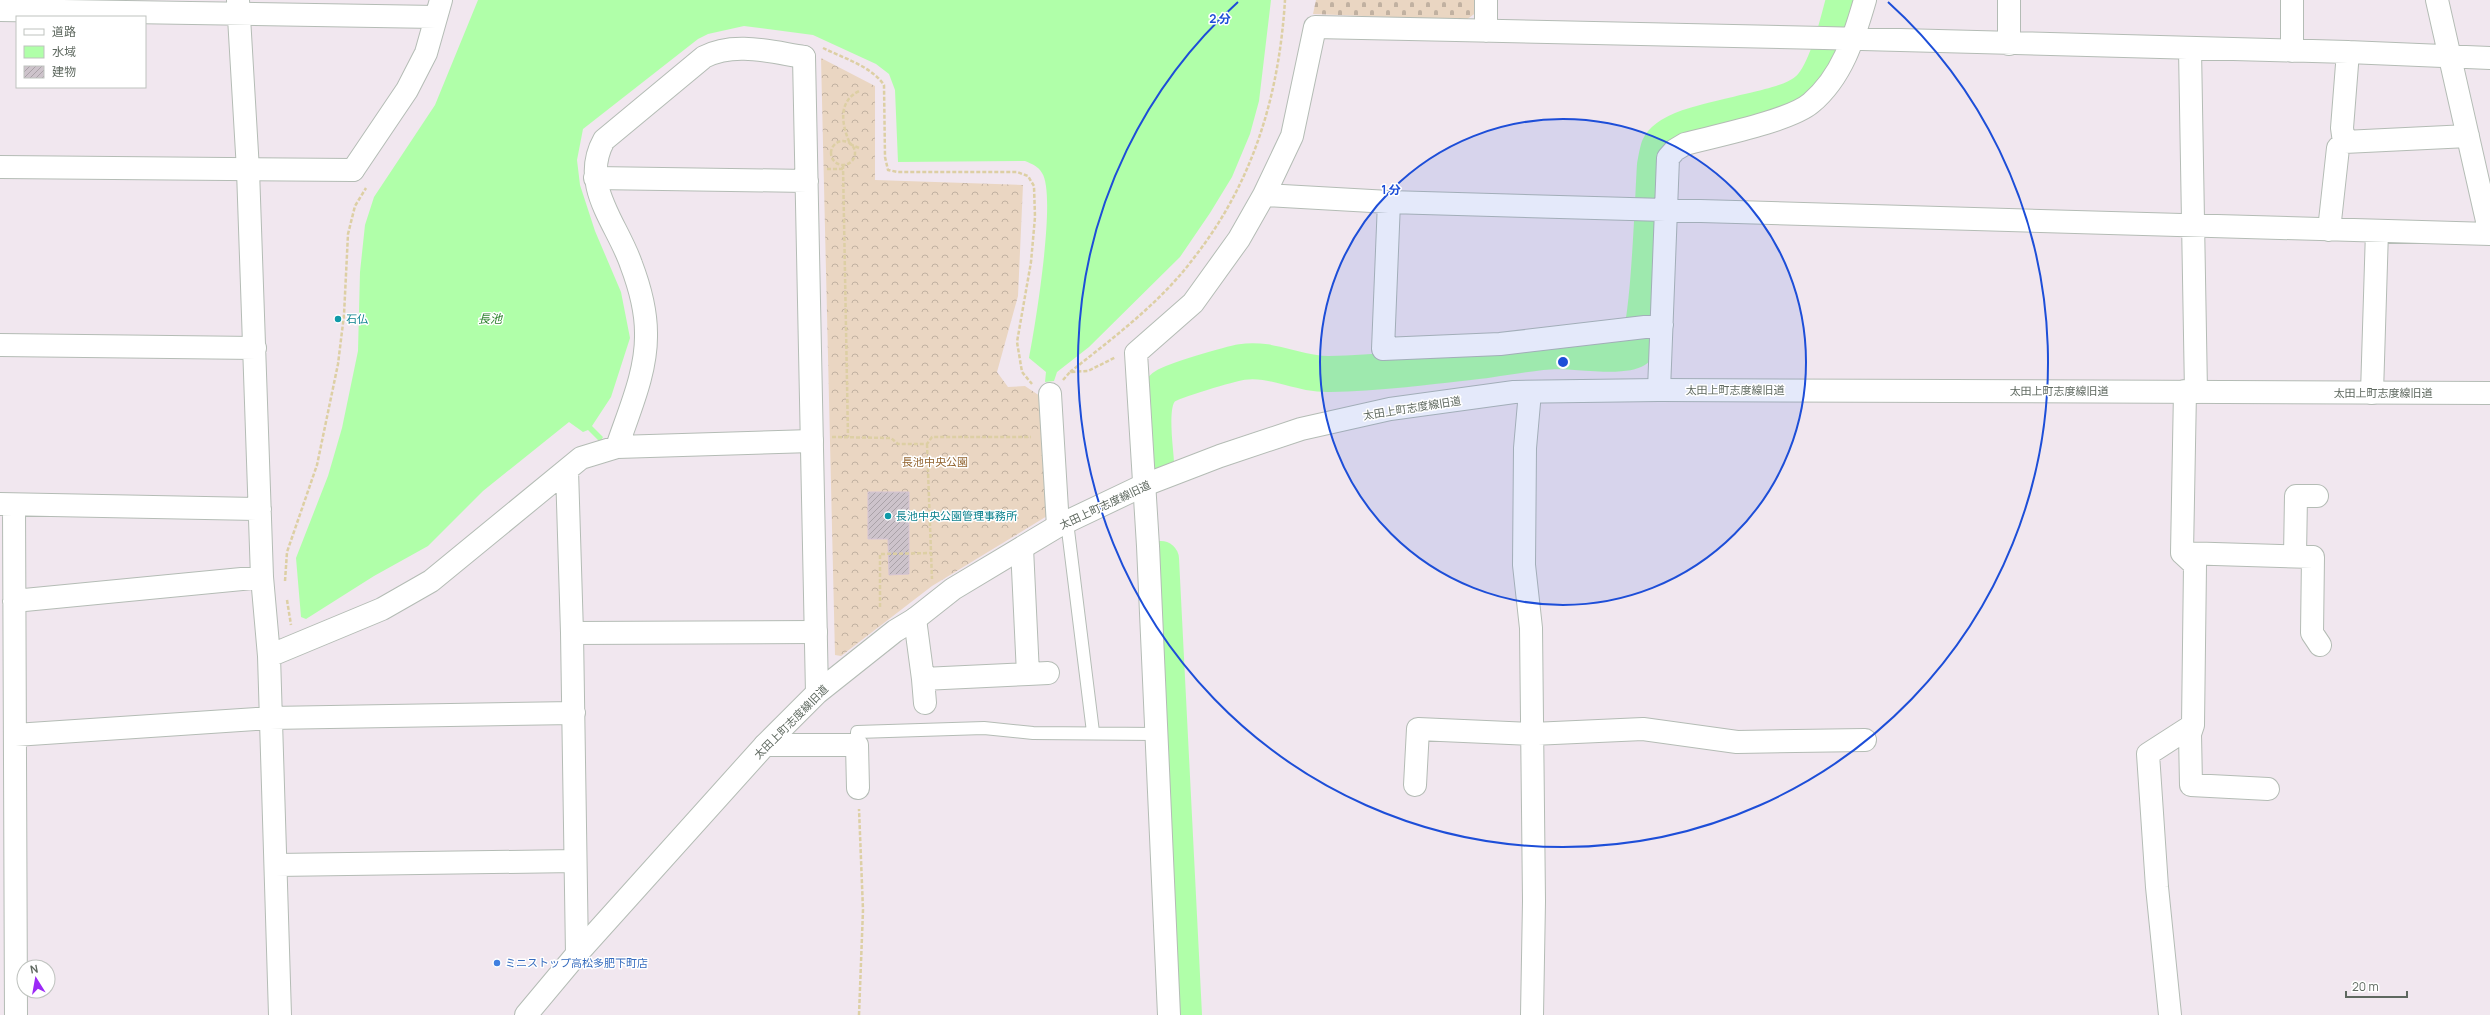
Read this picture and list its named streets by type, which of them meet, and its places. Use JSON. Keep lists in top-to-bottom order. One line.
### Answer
{"streets":{"street":["太田上町志度線旧道"]},"water":["長池"],"parks":["長池中央公園"],"places":["石仏","長池中央公園管理事務所","ミニストップ高松多肥下町店"],"legend":["道路","水域","建物"],"scale_bar":"20 m","north":"top","rings":["2 分","1 分"]}
